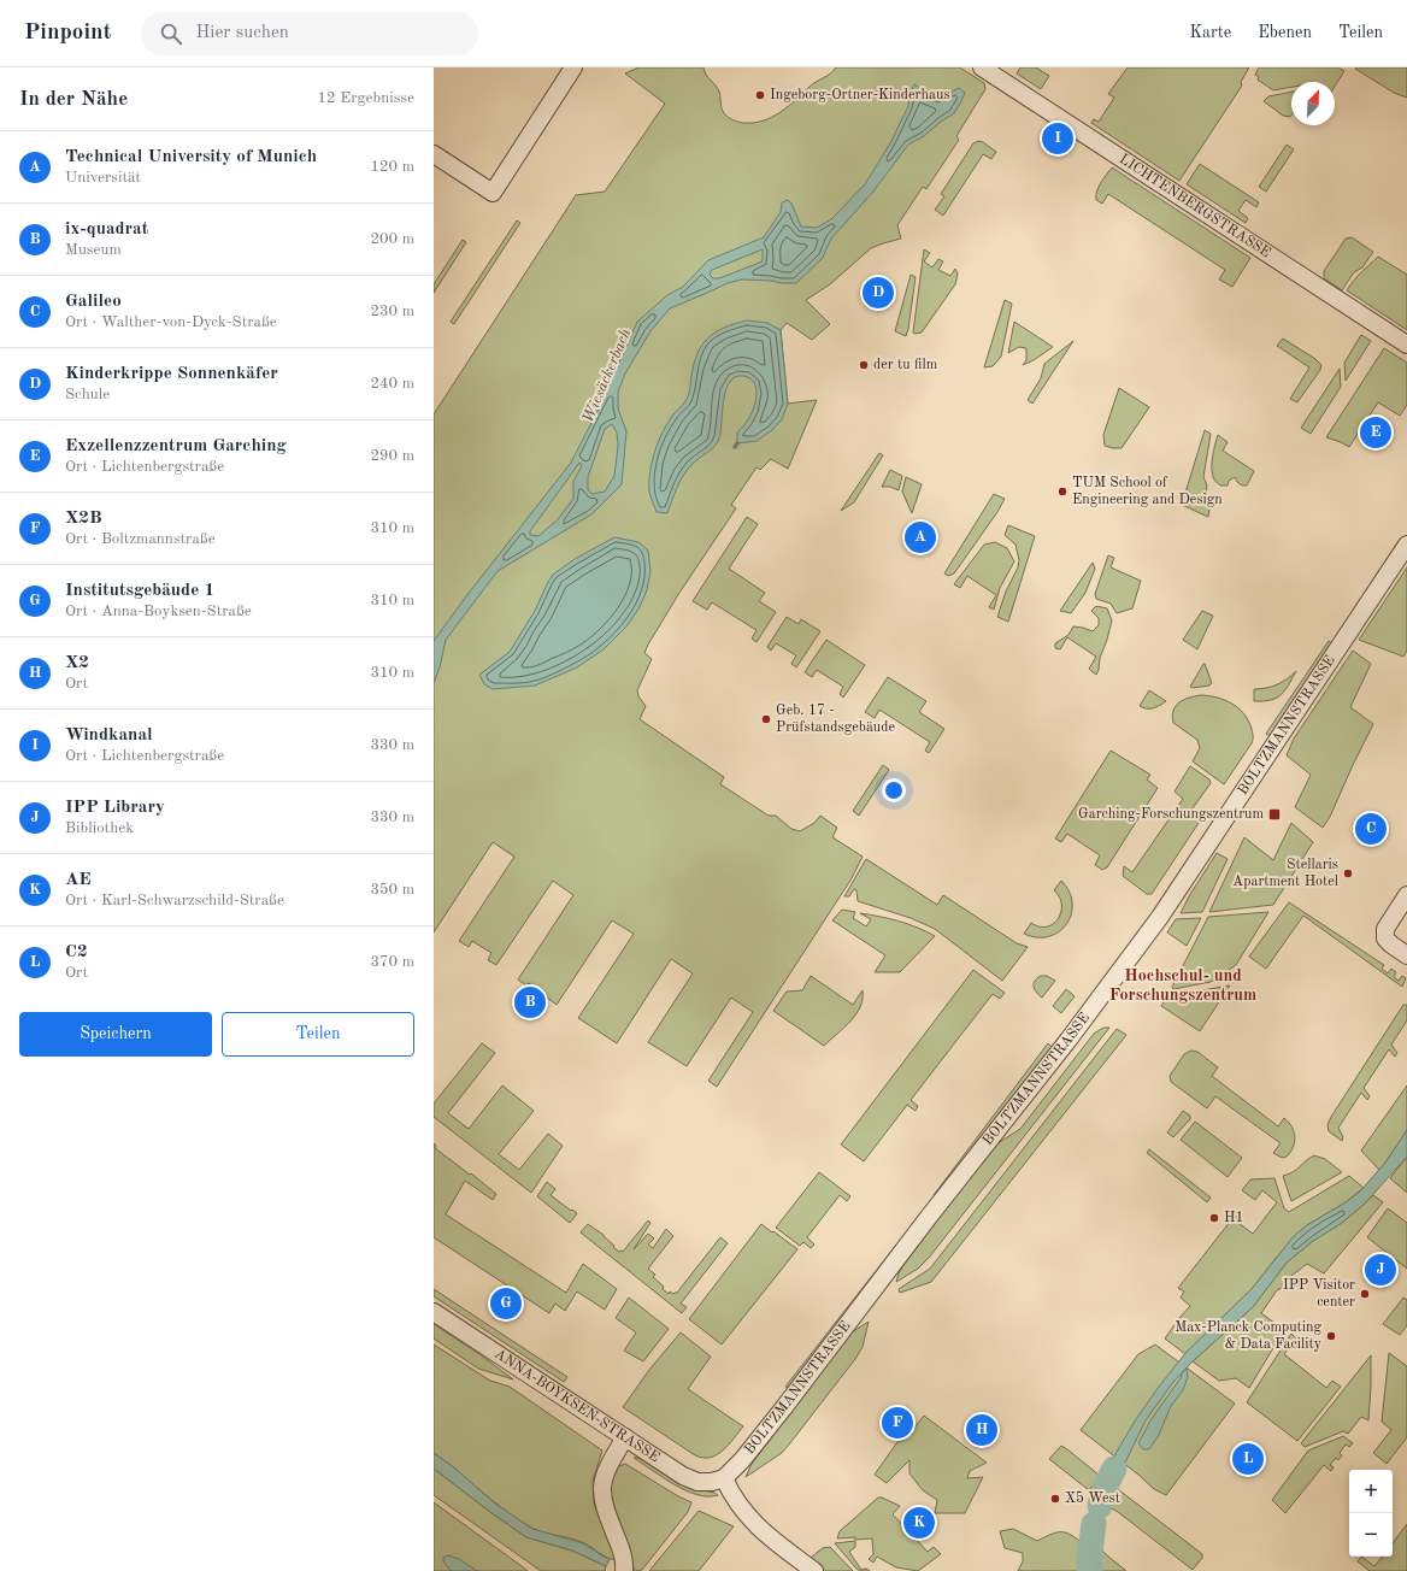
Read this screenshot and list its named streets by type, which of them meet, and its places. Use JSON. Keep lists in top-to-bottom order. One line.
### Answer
{"streets":{"street":["LICHTENBERGSTRASSE","BOLTZMANNSTRASSE","ANNA-BOYKSEN-STRASSE"]},"crossings":[["BOLTZMANNSTRASSE","ANNA-BOYKSEN-STRASSE"]],"districts":["Hochschul- und Forschungszentrum"],"water":["Wiesäckerbach"],"places":{"other":["Ingeborg-Ortner-Kinderhaus","der tu film","TUM School of Engineering and Design","Geb. 17 - Prüfstandsgebäude","Stellaris Apartment Hotel","H1","IPP Visitor center","Max-Planck Computing & Data Facility","X5 West"],"transit":["Garching-Forschungszentrum"]},"north":"top right","page":{"header":"Pinpoint","search":"Hier suchen","nav":["Karte","Ebenen","Teilen"],"heading":["In der Nähe","12 Ergebnisse"],"pins":["I","D","E","A","C","B","J","G","F","H","L","K"],"list":[{"mark":"A","name":"Technical University of Munich","note":"Universität","value":"120 m"},{"mark":"B","name":"ix-quadrat","note":"Museum","value":"200 m"},{"mark":"C","name":"Galileo","note":"Ort · Walther-von-Dyck-Straße","value":"230 m"},{"mark":"D","name":"Kinderkrippe Sonnenkäfer","note":"Schule","value":"240 m"},{"mark":"E","name":"Exzellenzzentrum Garching","note":"Ort · Lichtenbergstraße","value":"290 m"},{"mark":"F","name":"X2B","note":"Ort · Boltzmannstraße","value":"310 m"},{"mark":"G","name":"Institutsgebäude 1","note":"Ort · Anna-Boyksen-Straße","value":"310 m"},{"mark":"H","name":"X2","note":"Ort","value":"310 m"},{"mark":"I","name":"Windkanal","note":"Ort · Lichtenbergstraße","value":"330 m"},{"mark":"J","name":"IPP Library","note":"Bibliothek","value":"330 m"},{"mark":"K","name":"AE","note":"Ort · Karl-Schwarzschild-Straße","value":"350 m"},{"mark":"L","name":"C2","note":"Ort","value":"370 m"}],"buttons":["Speichern","Teilen"],"map_buttons":["+","−"]}}
